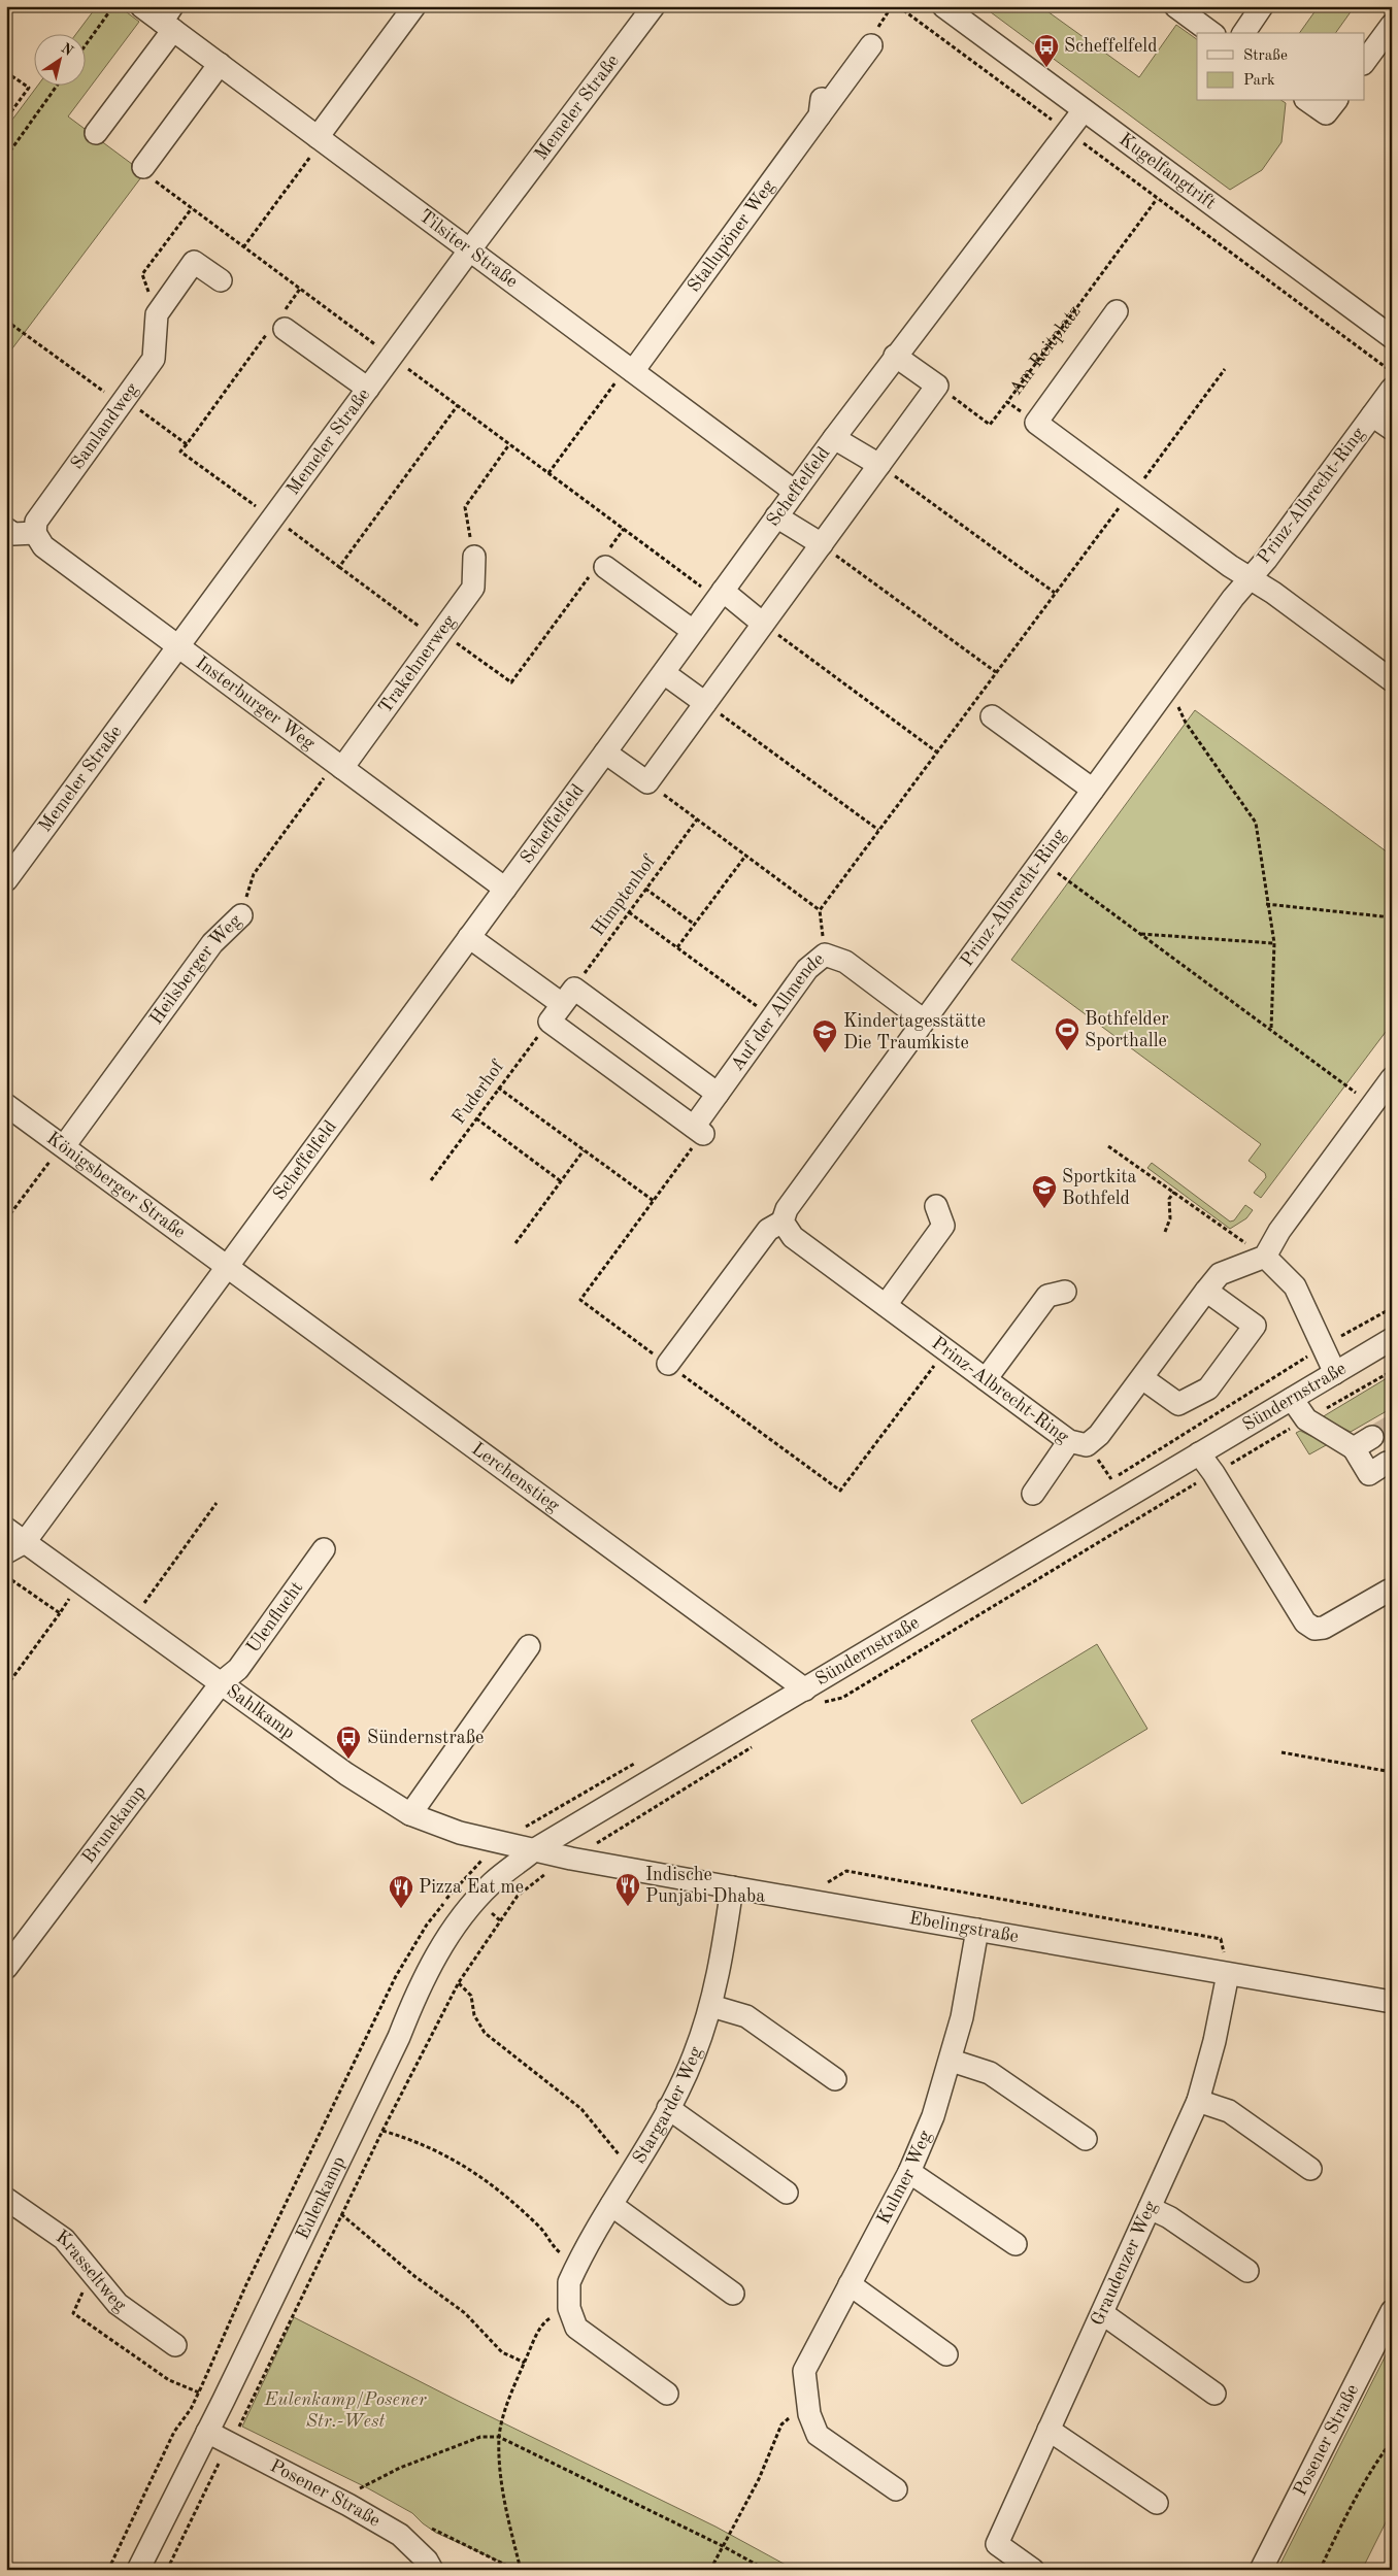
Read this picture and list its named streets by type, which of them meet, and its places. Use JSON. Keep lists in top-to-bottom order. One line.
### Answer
{"streets":{"street":["Memeler Straße","Kugelfangtrift","Stallupöner Weg","Tilsiter Straße","Am Reitplatz","Samlandweg","Scheffelfeld","Prinz-Albrecht-Ring","Trakehnerweg","Insterburger Weg","Heilsberger Weg","Auf der Allmende","Königsberger Straße","Sündernstraße","Lerchenstieg","Ulenflucht","Sahlkamp","Brunekamp","Ebelingstraße","Stargarder Weg","Kulmer Weg","Eulenkamp","Graudenzer Weg","Krasseltweg","Posener Straße"],"path":["Himptenhof","Fuderhof"]},"crossings":[["Memeler Straße","Tilsiter Straße"],["Memeler Straße","Insterburger Weg"],["Kugelfangtrift","Scheffelfeld"],["Stallupöner Weg","Tilsiter Straße"],["Tilsiter Straße","Scheffelfeld"],["Am Reitplatz","Prinz-Albrecht-Ring"],["Samlandweg","Insterburger Weg"],["Scheffelfeld","Insterburger Weg"],["Scheffelfeld","Königsberger Straße"],["Scheffelfeld","Lerchenstieg"],["Scheffelfeld","Sahlkamp"],["Prinz-Albrecht-Ring","Auf der Allmende"],["Trakehnerweg","Insterburger Weg"],["Trakehnerweg","Heilsberger Weg"],["Insterburger Weg","Heilsberger Weg"],["Himptenhof","Fuderhof"],["Heilsberger Weg","Königsberger Straße"],["Königsberger Straße","Lerchenstieg"],["Sündernstraße","Lerchenstieg"],["Sündernstraße","Sahlkamp"],["Sündernstraße","Ebelingstraße"],["Sündernstraße","Eulenkamp"],["Ulenflucht","Sahlkamp"],["Ulenflucht","Brunekamp"],["Sahlkamp","Brunekamp"],["Sahlkamp","Ebelingstraße"],["Sahlkamp","Eulenkamp"],["Ebelingstraße","Stargarder Weg"],["Ebelingstraße","Kulmer Weg"],["Ebelingstraße","Eulenkamp"],["Ebelingstraße","Graudenzer Weg"],["Eulenkamp","Posener Straße"]],"parks":["Eulenkamp/Posener Str.-West"],"places":{"bus stop":["Scheffelfeld","Sündernstraße"],"sports":["Bothfelder Sporthalle"],"school or university":["Kindertagesstätte Die Traumkiste","Sportkita Bothfeld"],"restaurant":["Indische Punjabi Dhaba","Pizza Eat me"]},"legend":["Straße","Park"],"north":"top right"}
